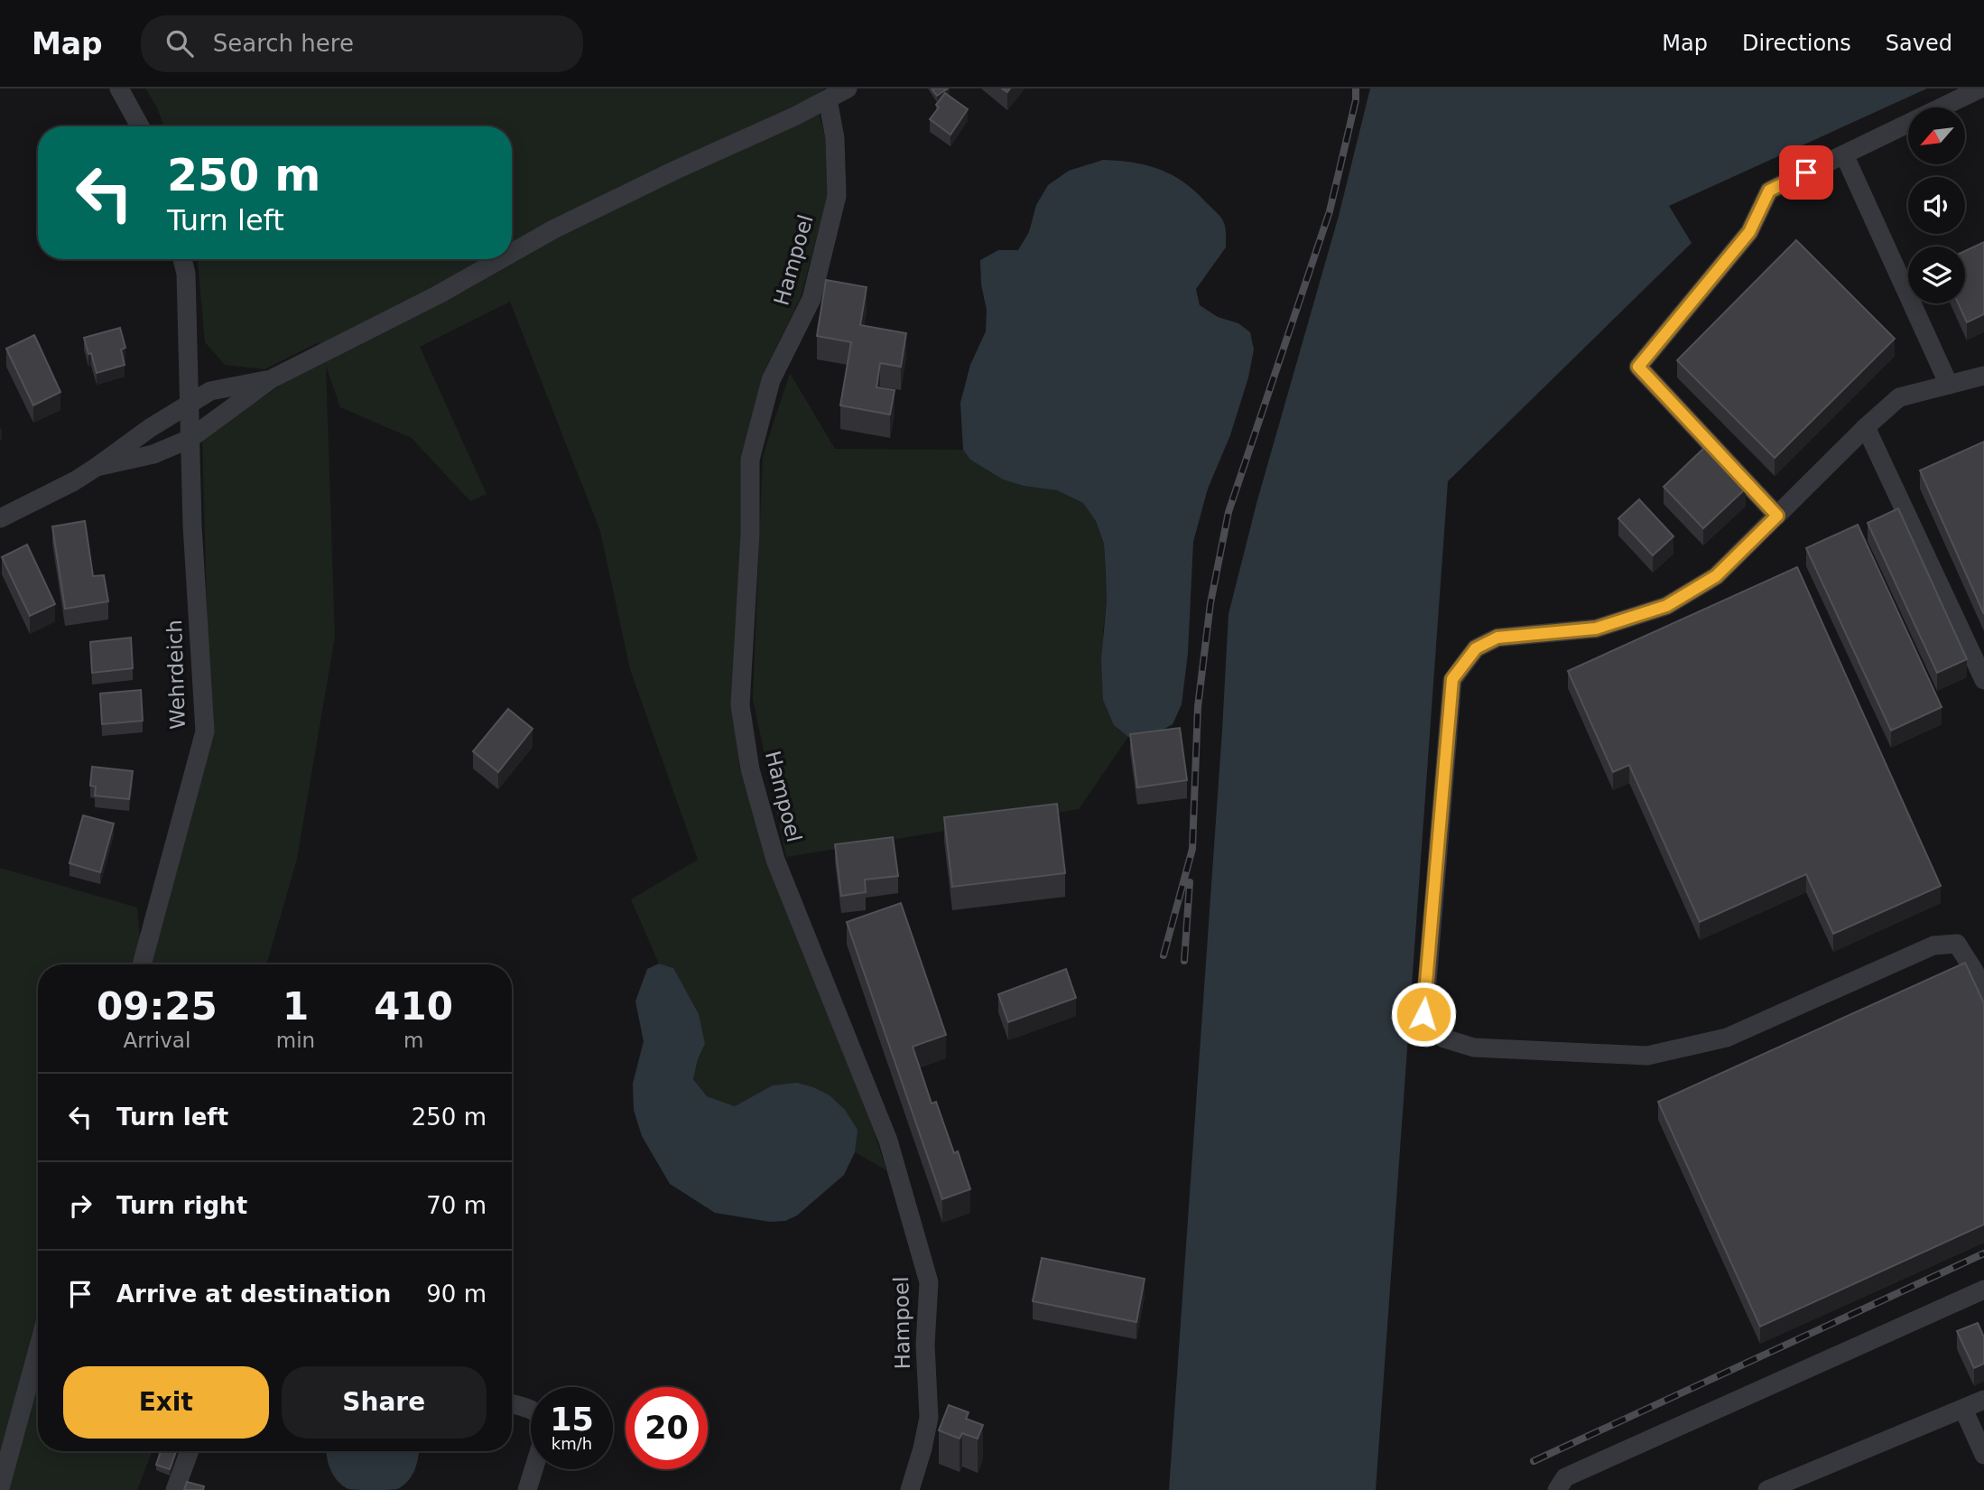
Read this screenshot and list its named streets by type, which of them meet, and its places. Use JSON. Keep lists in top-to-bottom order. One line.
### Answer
{"streets":{"street":["Hampoel","Wehrdeich"]},"north":"bottom left","page":{"header":"Map","search":"Search here","nav":["Map","Directions","Saved"],"turn":["250 m","Turn left"],"eta":["09:25","Arrival","1","min","410","m"],"list":[{"name":"Turn left","value":"250 m"},{"name":"Turn right","value":"70 m"},{"name":"Arrive at destination","value":"90 m"}],"buttons":["Exit","Share"],"speed":"15 km/h","limit":"20"}}
